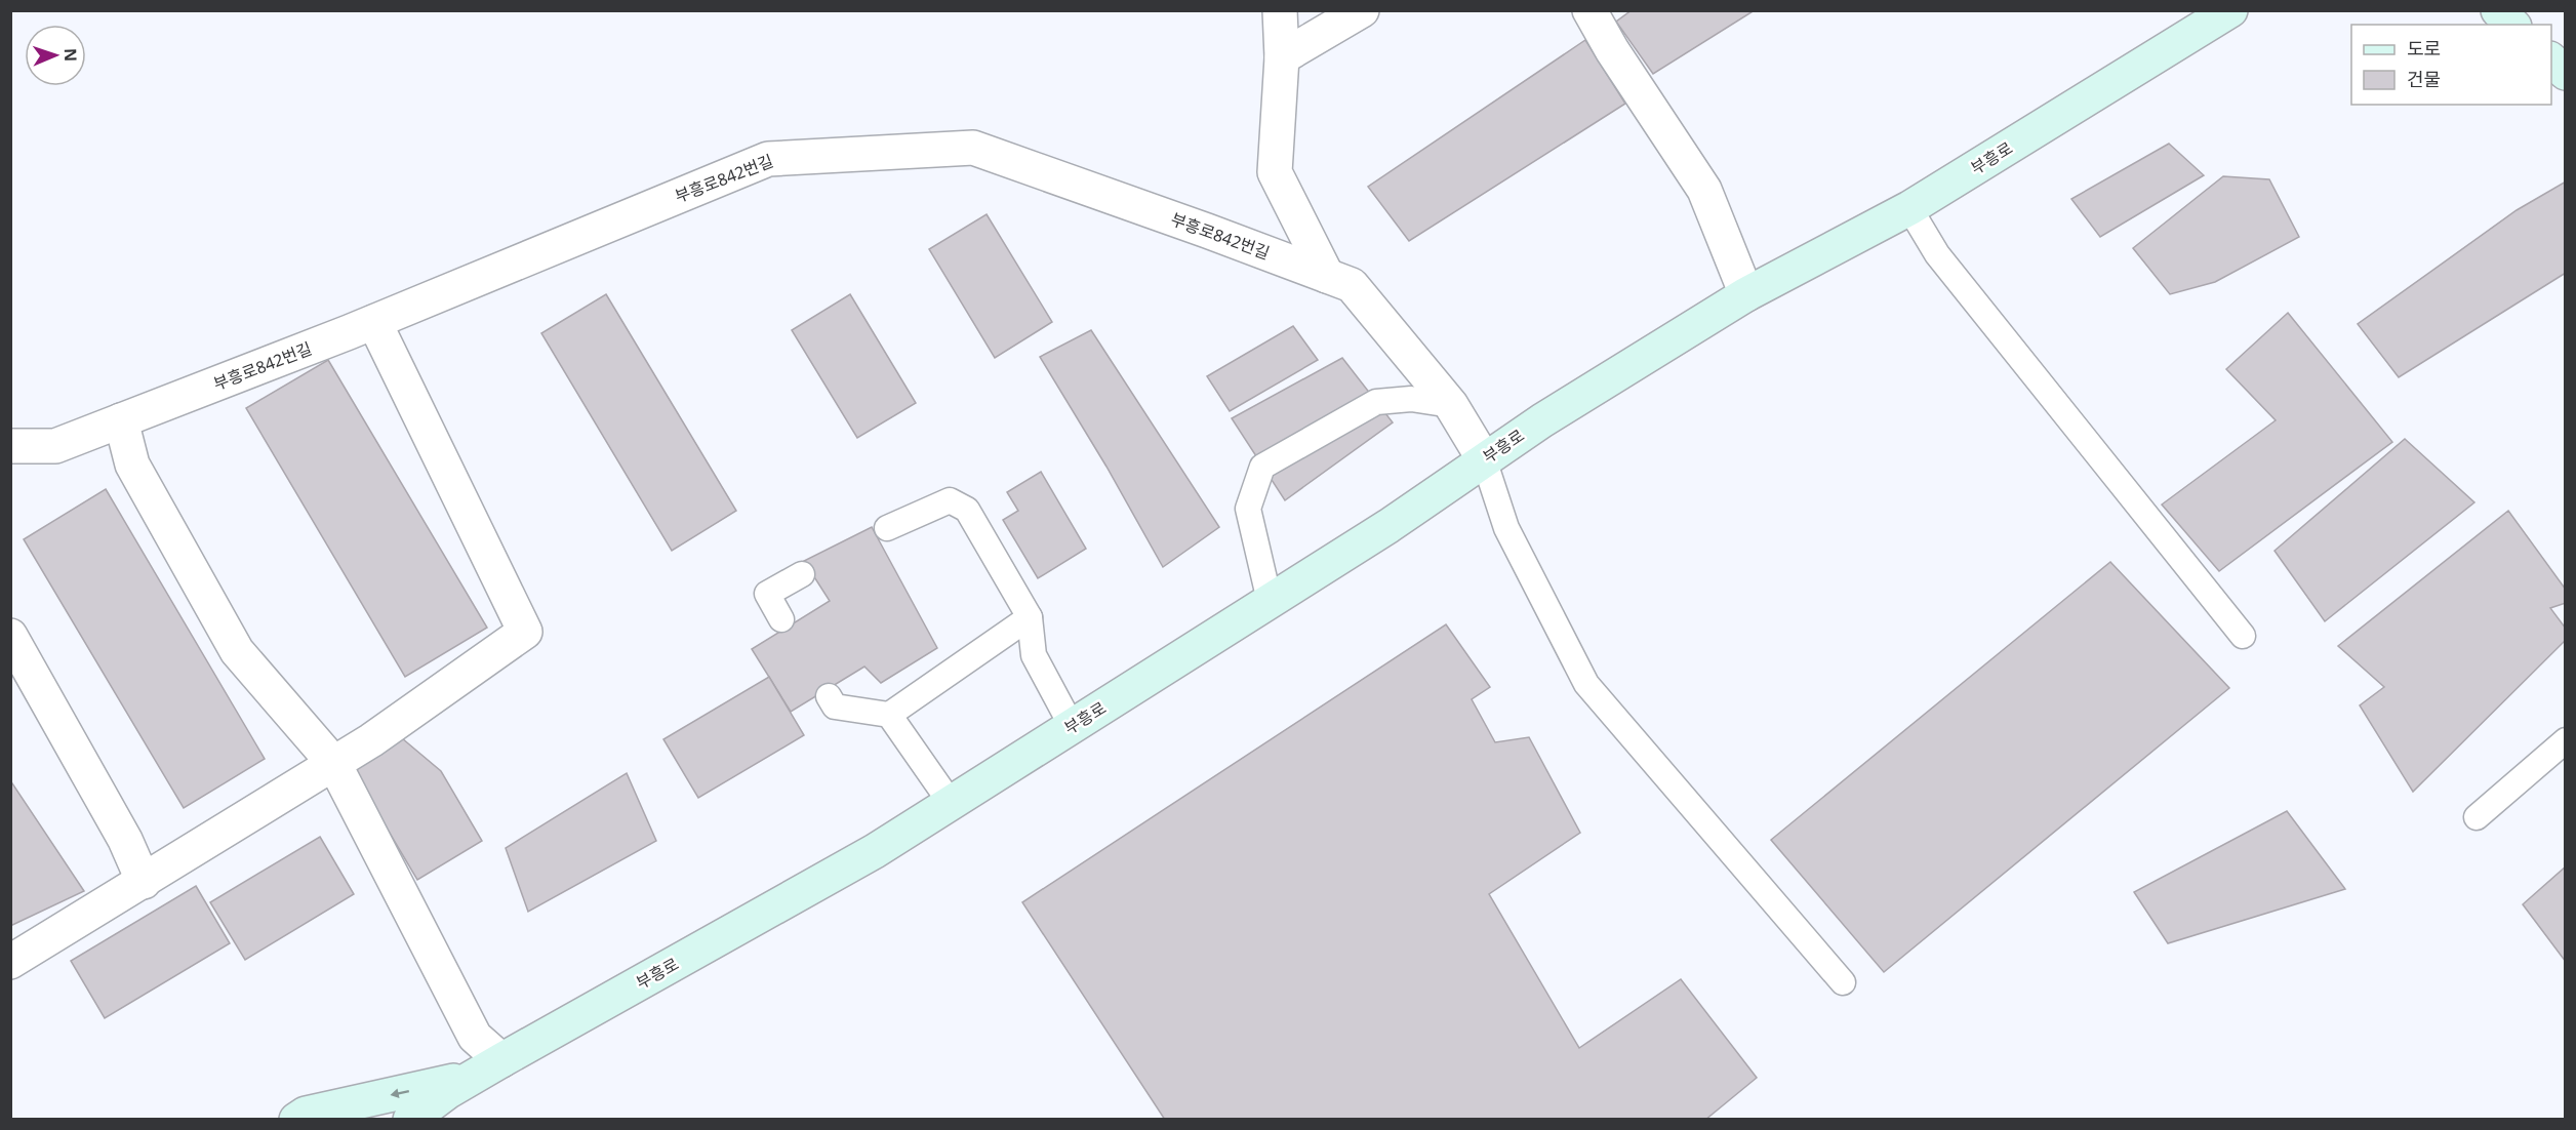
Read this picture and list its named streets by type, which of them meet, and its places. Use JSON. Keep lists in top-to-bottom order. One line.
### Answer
{"streets":{"main road":["부흥로"],"street":["부흥로842번길"]},"crossings":[["부흥로","부흥로842번길"]],"legend":["도로","건물"],"north":"right"}
